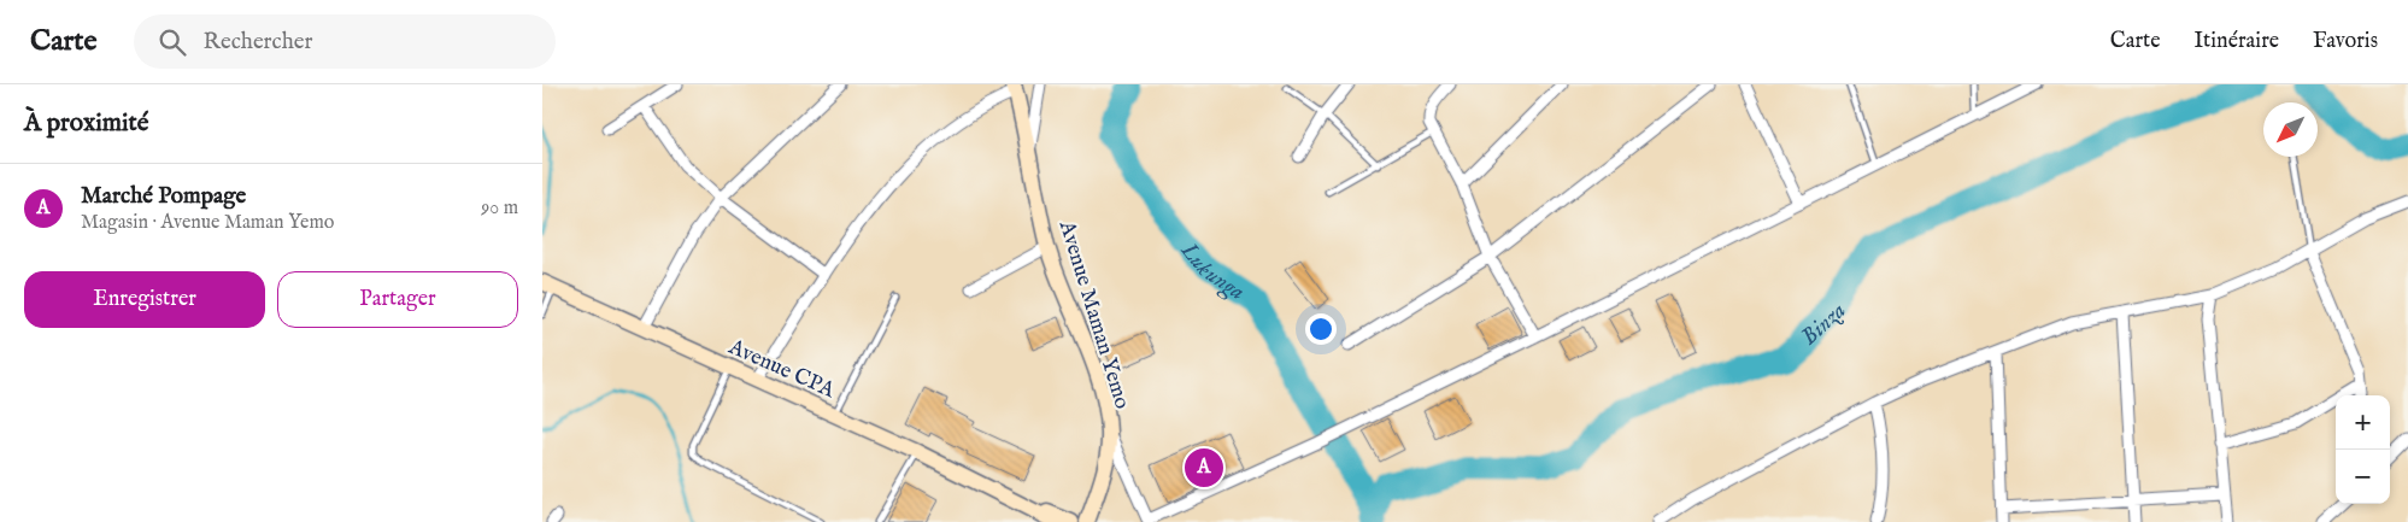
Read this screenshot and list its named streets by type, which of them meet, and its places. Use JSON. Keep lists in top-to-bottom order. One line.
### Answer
{"streets":{"street":["Avenue Maman Yemo","Avenue CPA"]},"water":["Lukunga","Binza"],"north":"bottom left","page":{"header":"Carte","search":"Rechercher","nav":["Carte","Itinéraire","Favoris"],"heading":"À proximité","list":[{"mark":"A","name":"Marché Pompage","note":"Magasin · Avenue Maman Yemo","value":"90 m"}],"buttons":["Enregistrer","Partager"],"map_buttons":["+","−"],"pins":"A"}}
